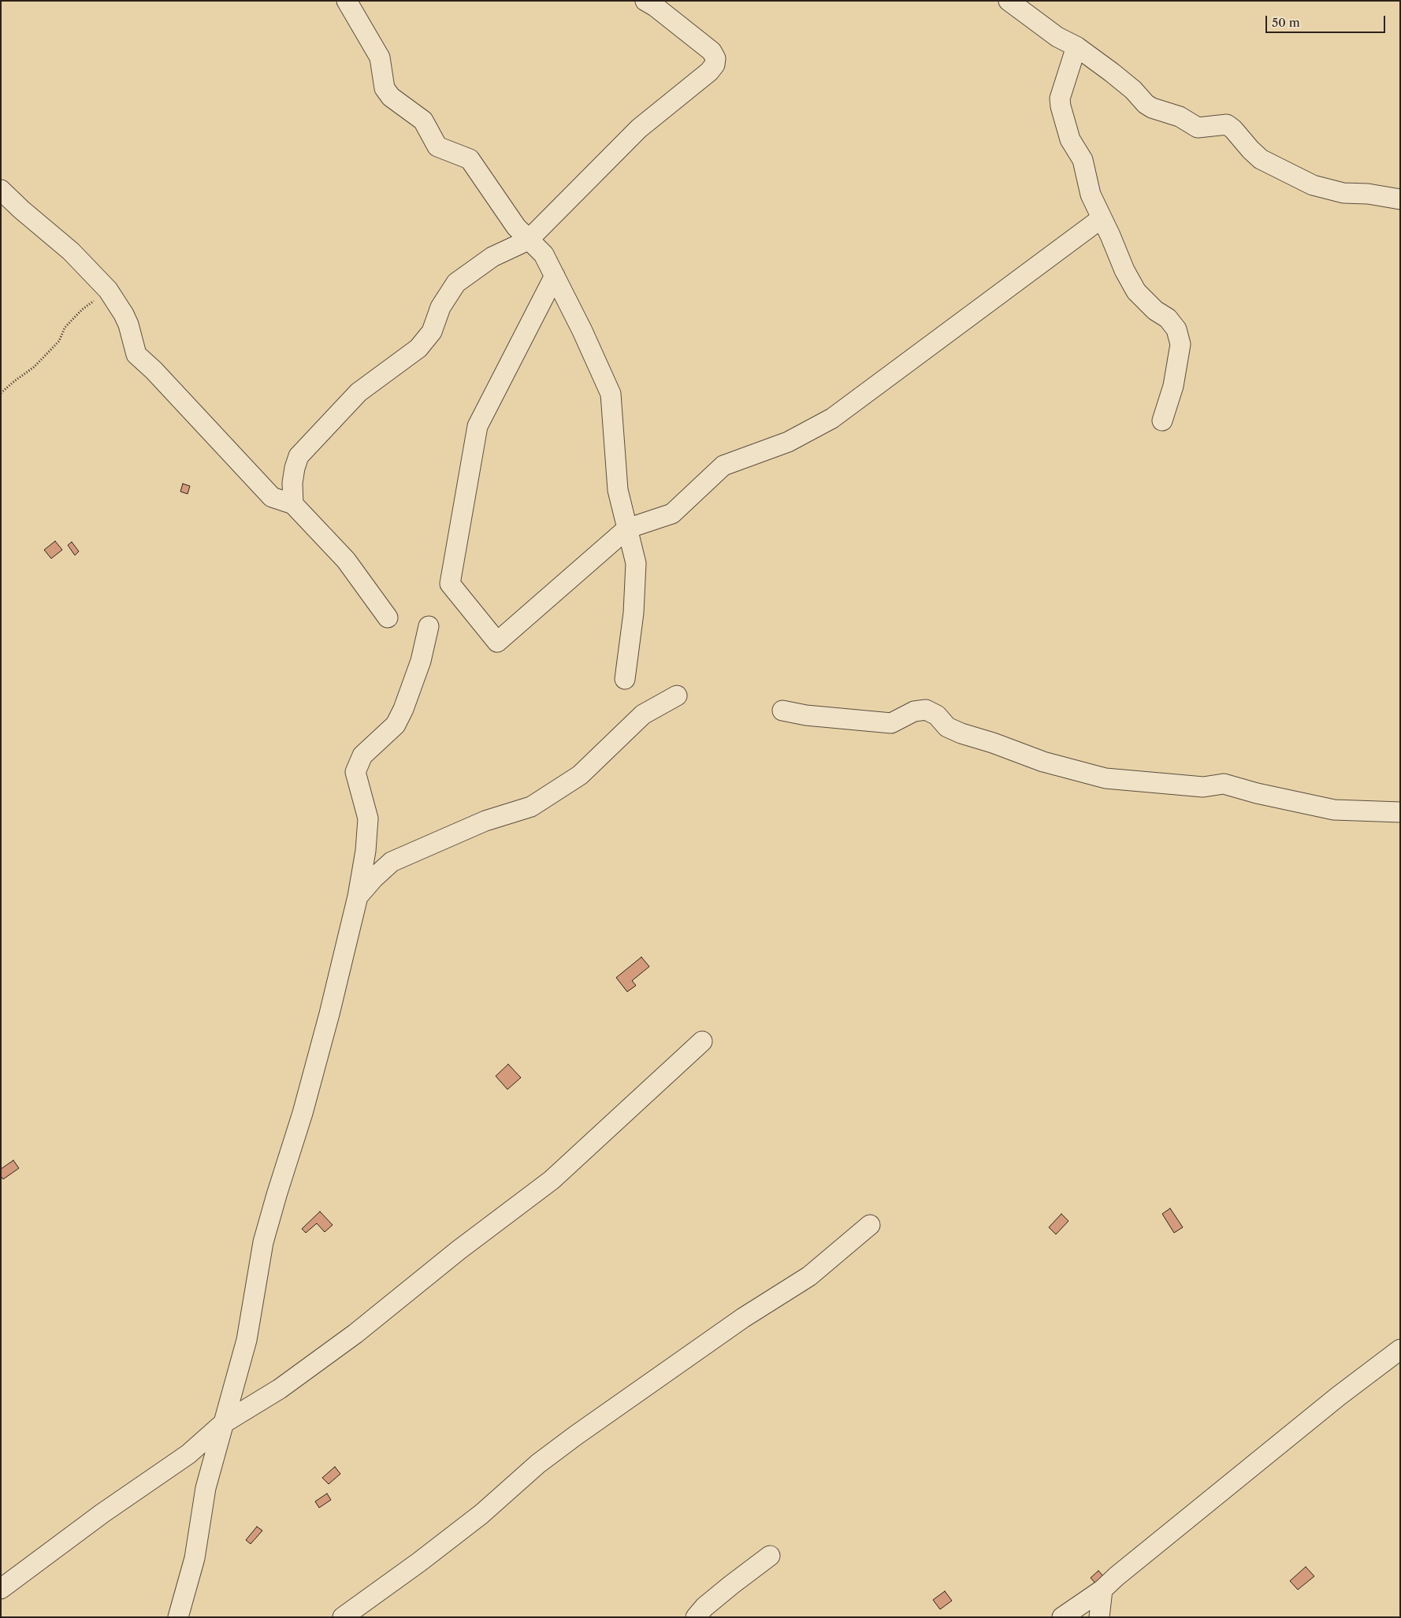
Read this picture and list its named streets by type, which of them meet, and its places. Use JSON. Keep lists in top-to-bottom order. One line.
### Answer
{"scale_bar":"50 m"}
